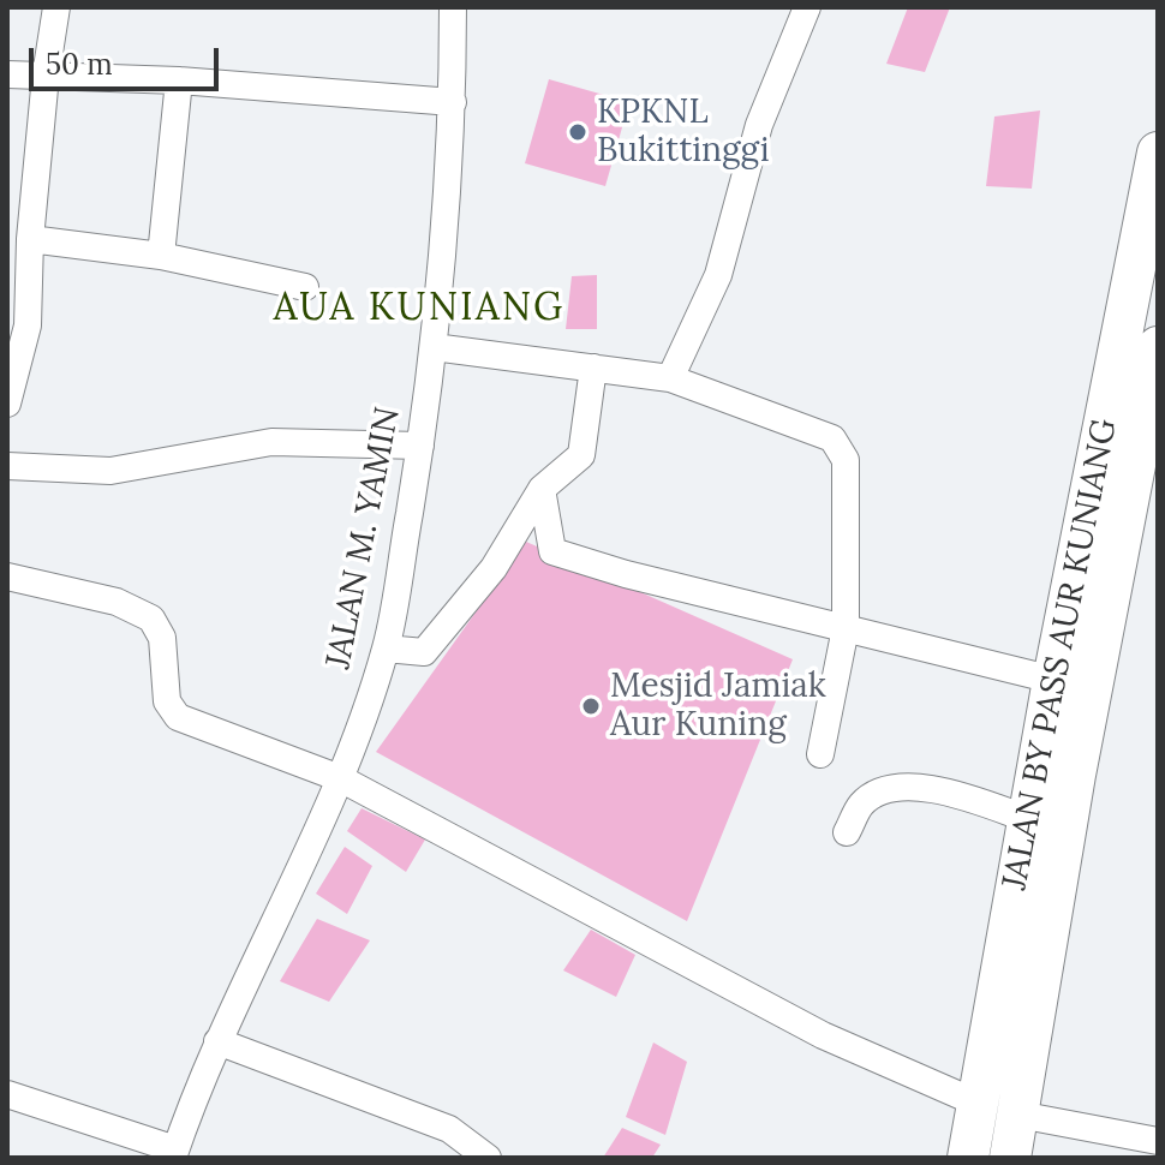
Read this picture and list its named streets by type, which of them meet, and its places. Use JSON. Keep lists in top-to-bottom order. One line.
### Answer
{"streets":{"highway":["JALAN BY PASS AUR KUNIANG"],"street":["JALAN M. YAMIN"]},"districts":["AUA KUNIANG"],"places":["KPKNL Bukittinggi","Mesjid Jamiak Aur Kuning"],"scale_bar":"50 m"}
